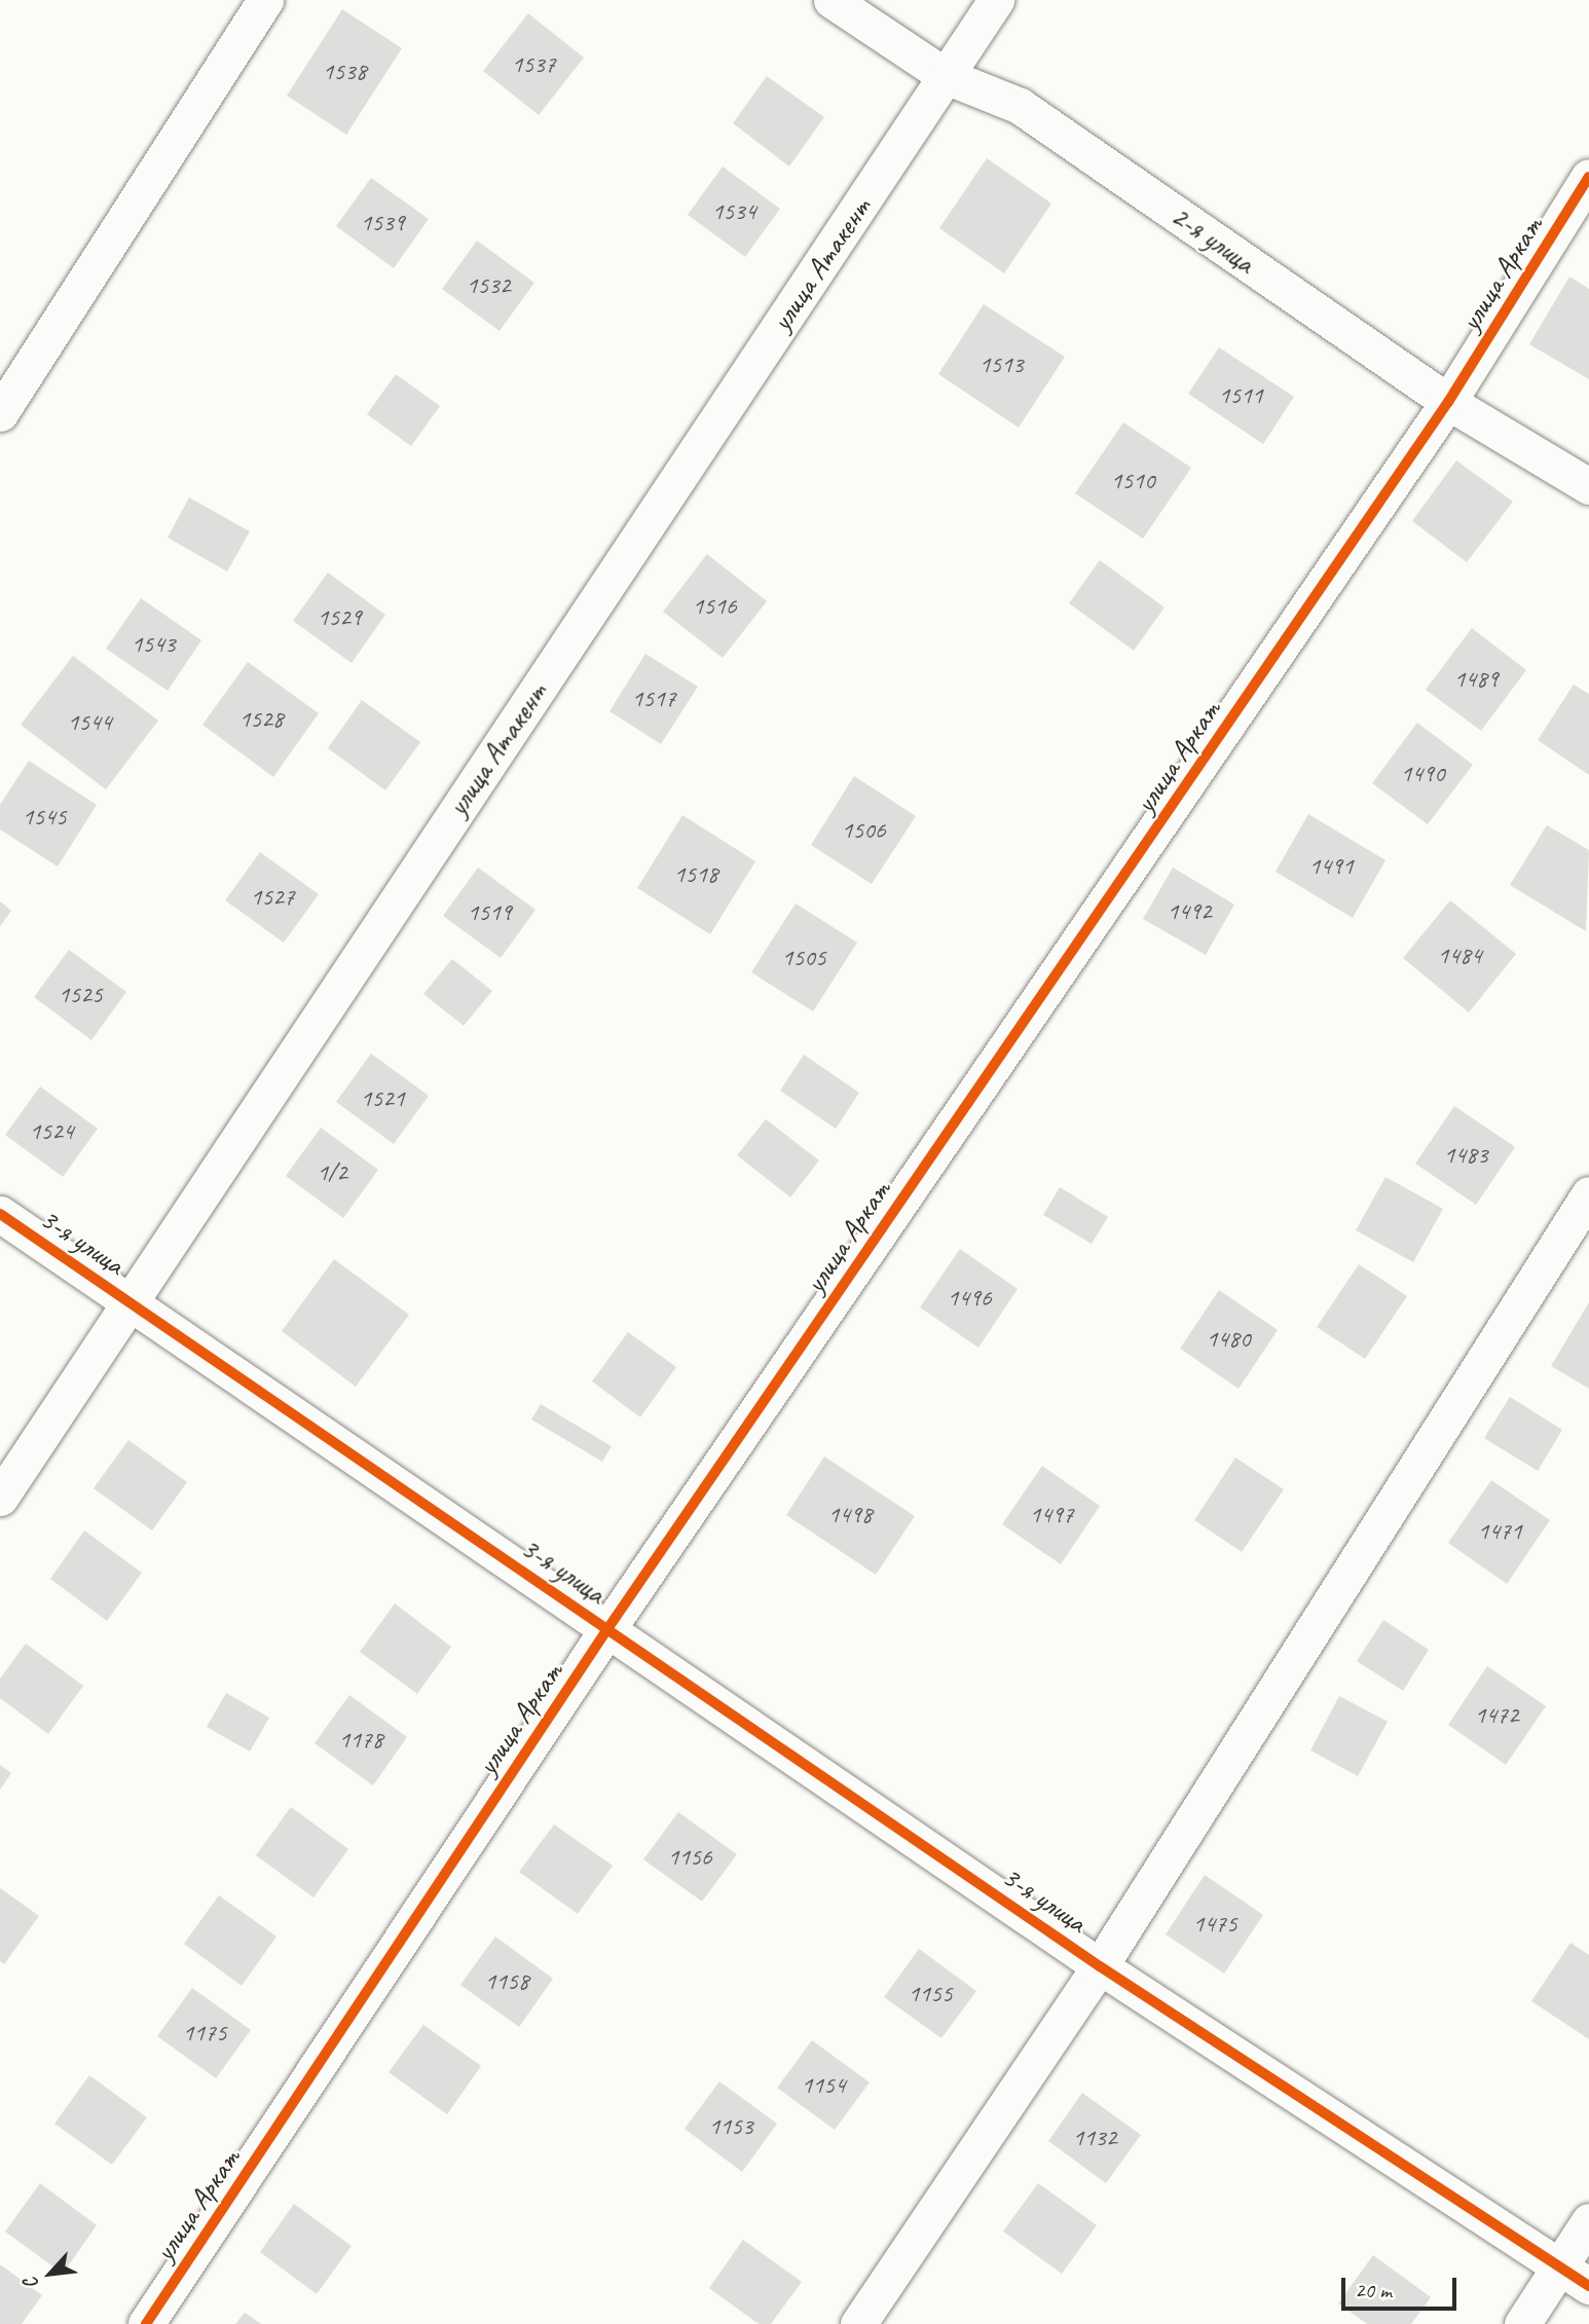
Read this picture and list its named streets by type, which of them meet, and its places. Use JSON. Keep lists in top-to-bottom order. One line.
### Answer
{"streets":{"street":["2-я улица","улица Атакент","улица Аркат","3-я улица"]},"crossings":[["2-я улица","улица Атакент"],["2-я улица","улица Аркат"],["улица Атакент","3-я улица"],["улица Аркат","3-я улица"]],"house_numbers":["1537","1538","1534","1539","1532","1513","1511","1510","1516","1529","1543","1489","1517","1528","1544","1490","1545","1506","1491","1518","1527","1492","1519","1484","1505","1525","1521","1524","1483","1/2","1496","1480","1498","1497","1471","1472","1178","1156","1475","1158","1155","1175","1154","1153","1132"],"scale_bar":"20 m","north":"bottom left"}
